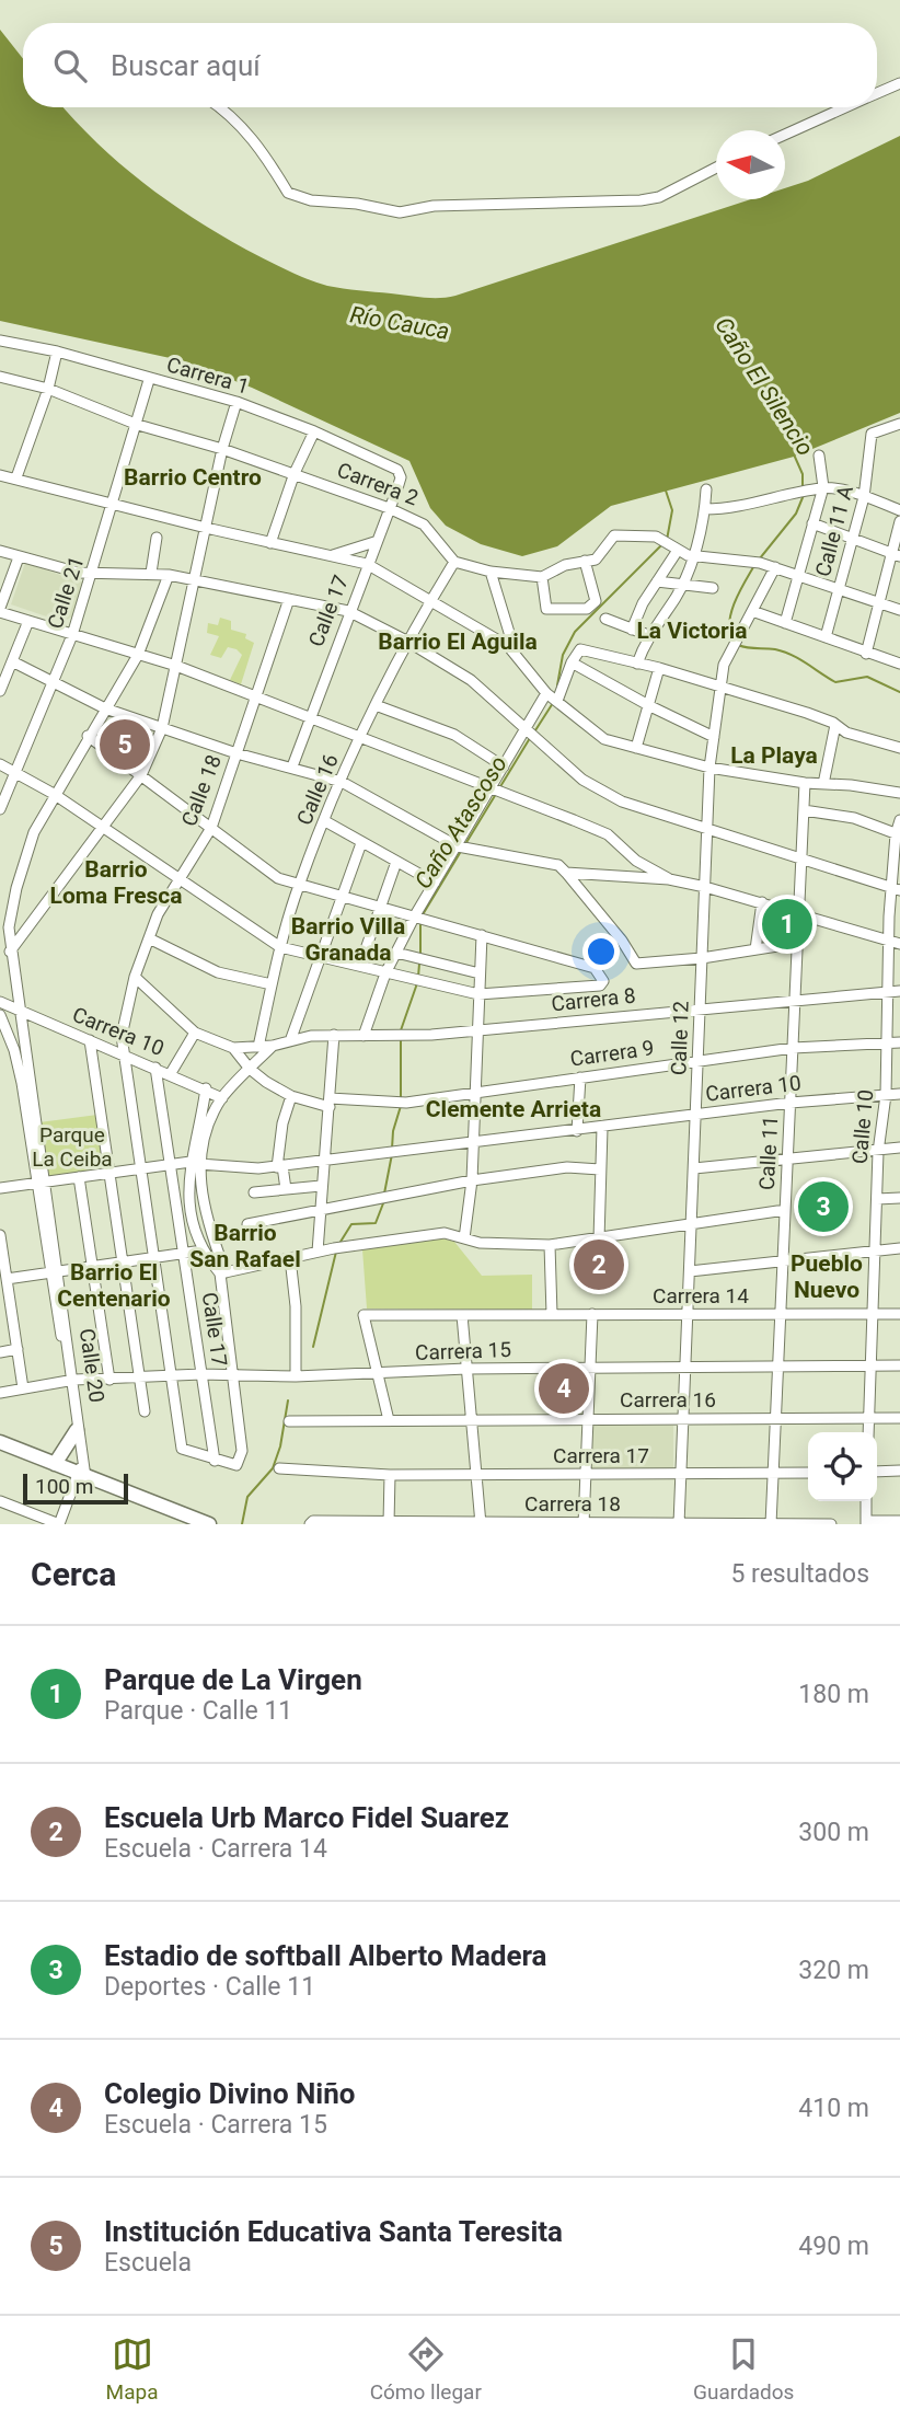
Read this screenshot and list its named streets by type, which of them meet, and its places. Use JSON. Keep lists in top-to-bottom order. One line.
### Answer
{"streets":{"street":["Carrera 1","Carrera 2","Calle 11 A","Calle 21","Calle 17","Calle 16","Calle 18","Carrera 8","Carrera 10","Calle 12","Carrera 9","Calle 10","Calle 11","Carrera 14","Carrera 15","Calle 20","Carrera 16","Carrera 17","Carrera 18"]},"crossings":[["Carrera 1","Calle 21"],["Carrera 1","Calle 17"],["Carrera 2","Calle 21"],["Carrera 2","Calle 17"],["Carrera 2","Calle 16"],["Calle 17","Calle 18"],["Calle 17","Carrera 10"],["Calle 17","Carrera 15"],["Calle 18","Carrera 10"],["Calle 18","Carrera 9"],["Calle 18","Carrera 15"],["Carrera 8","Calle 12"],["Carrera 8","Calle 10"],["Carrera 8","Calle 11"],["Carrera 10","Calle 12"],["Carrera 10","Calle 10"],["Carrera 10","Calle 11"],["Carrera 10","Calle 20"],["Calle 12","Carrera 9"],["Calle 12","Carrera 14"],["Calle 12","Carrera 15"],["Calle 12","Carrera 16"],["Calle 12","Carrera 17"],["Calle 12","Carrera 18"],["Carrera 9","Calle 10"],["Carrera 9","Calle 11"],["Calle 10","Carrera 14"],["Calle 10","Carrera 15"],["Calle 10","Carrera 16"],["Calle 11","Carrera 14"],["Calle 11","Carrera 15"],["Calle 11","Carrera 16"],["Calle 11","Carrera 17"],["Calle 11","Carrera 18"],["Carrera 14","Carrera 15"],["Carrera 15","Calle 20"]],"districts":["Barrio Centro","La Victoria","Barrio El Aguila","La Playa","Barrio Loma Fresca","Barrio Villa Granada","Clemente Arrieta","Barrio San Rafael","Pueblo Nuevo","Barrio El Centenario"],"water":["Río Cauca","Caño El Silencio","Caño Atascoso"],"parks":["Parque La Ceiba"],"scale_bar":"100 m","north":"left","page":{"search":"Buscar aquí","pins":["5","1","3","2","4"],"scale":"100 m","heading":["Cerca","5 resultados"],"list":[{"mark":"1","name":"Parque de La Virgen","note":"Parque · Calle 11","value":"180 m"},{"mark":"2","name":"Escuela Urb Marco Fidel Suarez","note":"Escuela · Carrera 14","value":"300 m"},{"mark":"3","name":"Estadio de softball Alberto Madera","note":"Deportes · Calle 11","value":"320 m"},{"mark":"4","name":"Colegio Divino Niño","note":"Escuela · Carrera 15","value":"410 m"},{"mark":"5","name":"Institución Educativa Santa Teresita","note":"Escuela","value":"490 m"}],"nav":["Mapa","Cómo llegar","Guardados"]}}
